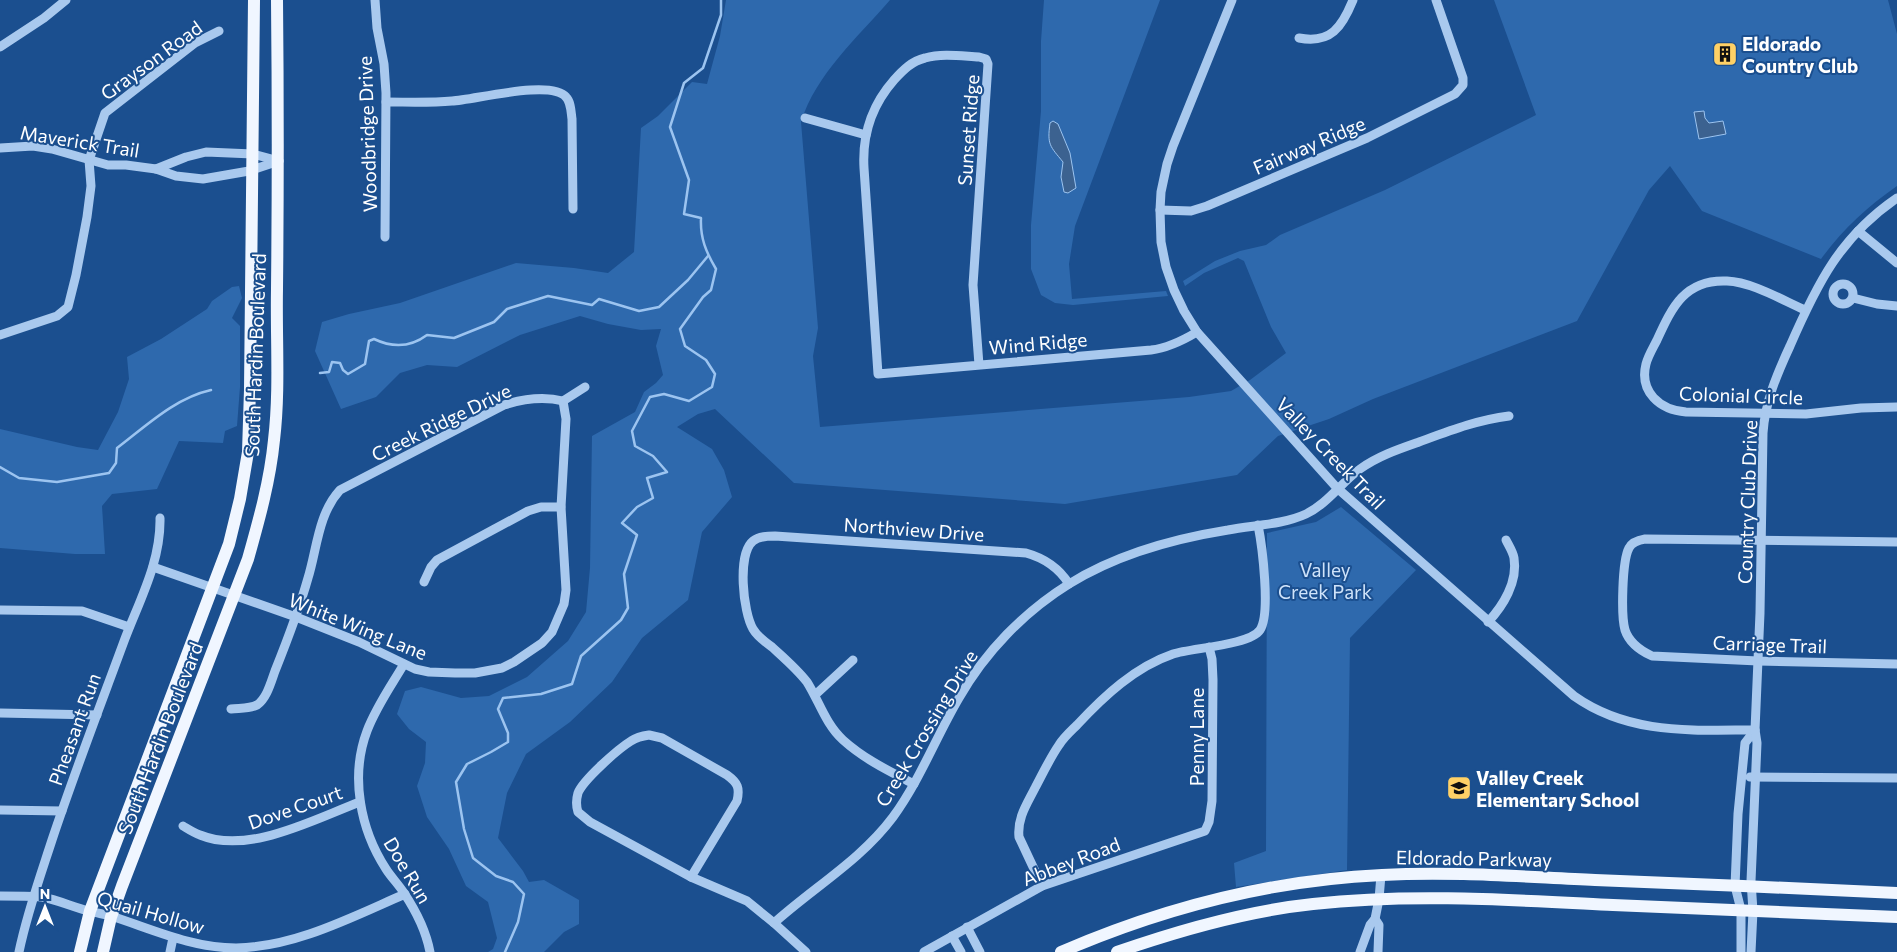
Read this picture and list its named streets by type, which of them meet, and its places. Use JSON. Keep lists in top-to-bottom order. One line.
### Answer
{"streets":{"main road":["South Hardin Boulevard","Eldorado Parkway"],"street":["Grayson Road","Sunset Ridge","Woodbridge Drive","Maverick Trail","Fairway Ridge","Wind Ridge","Colonial Circle","Creek Ridge Drive","Valley Creek Trail","Country Club Drive","Northview Drive","White Wing Lane","Carriage Trail","Creek Crossing Drive","Pheasant Run","Penny Lane","Dove Court","Abbey Road","Doe Run","Quail Hollow"]},"crossings":[["Grayson Road","Maverick Trail"],["Sunset Ridge","Wind Ridge"],["Maverick Trail","South Hardin Boulevard"],["Fairway Ridge","Valley Creek Trail"],["Wind Ridge","Valley Creek Trail"],["South Hardin Boulevard","White Wing Lane"],["South Hardin Boulevard","Quail Hollow"],["Colonial Circle","Country Club Drive"],["Creek Ridge Drive","White Wing Lane"],["Valley Creek Trail","Country Club Drive"],["Valley Creek Trail","Creek Crossing Drive"],["Country Club Drive","Carriage Trail"],["Country Club Drive","Eldorado Parkway"],["Northview Drive","Creek Crossing Drive"],["White Wing Lane","Pheasant Run"],["White Wing Lane","Doe Run"],["Pheasant Run","Quail Hollow"],["Penny Lane","Abbey Road"],["Dove Court","Doe Run"],["Doe Run","Quail Hollow"]],"parks":["Valley Creek Park"],"places":{"building":["Eldorado Country Club"],"school or university":["Valley Creek Elementary School"]},"north":"top"}
